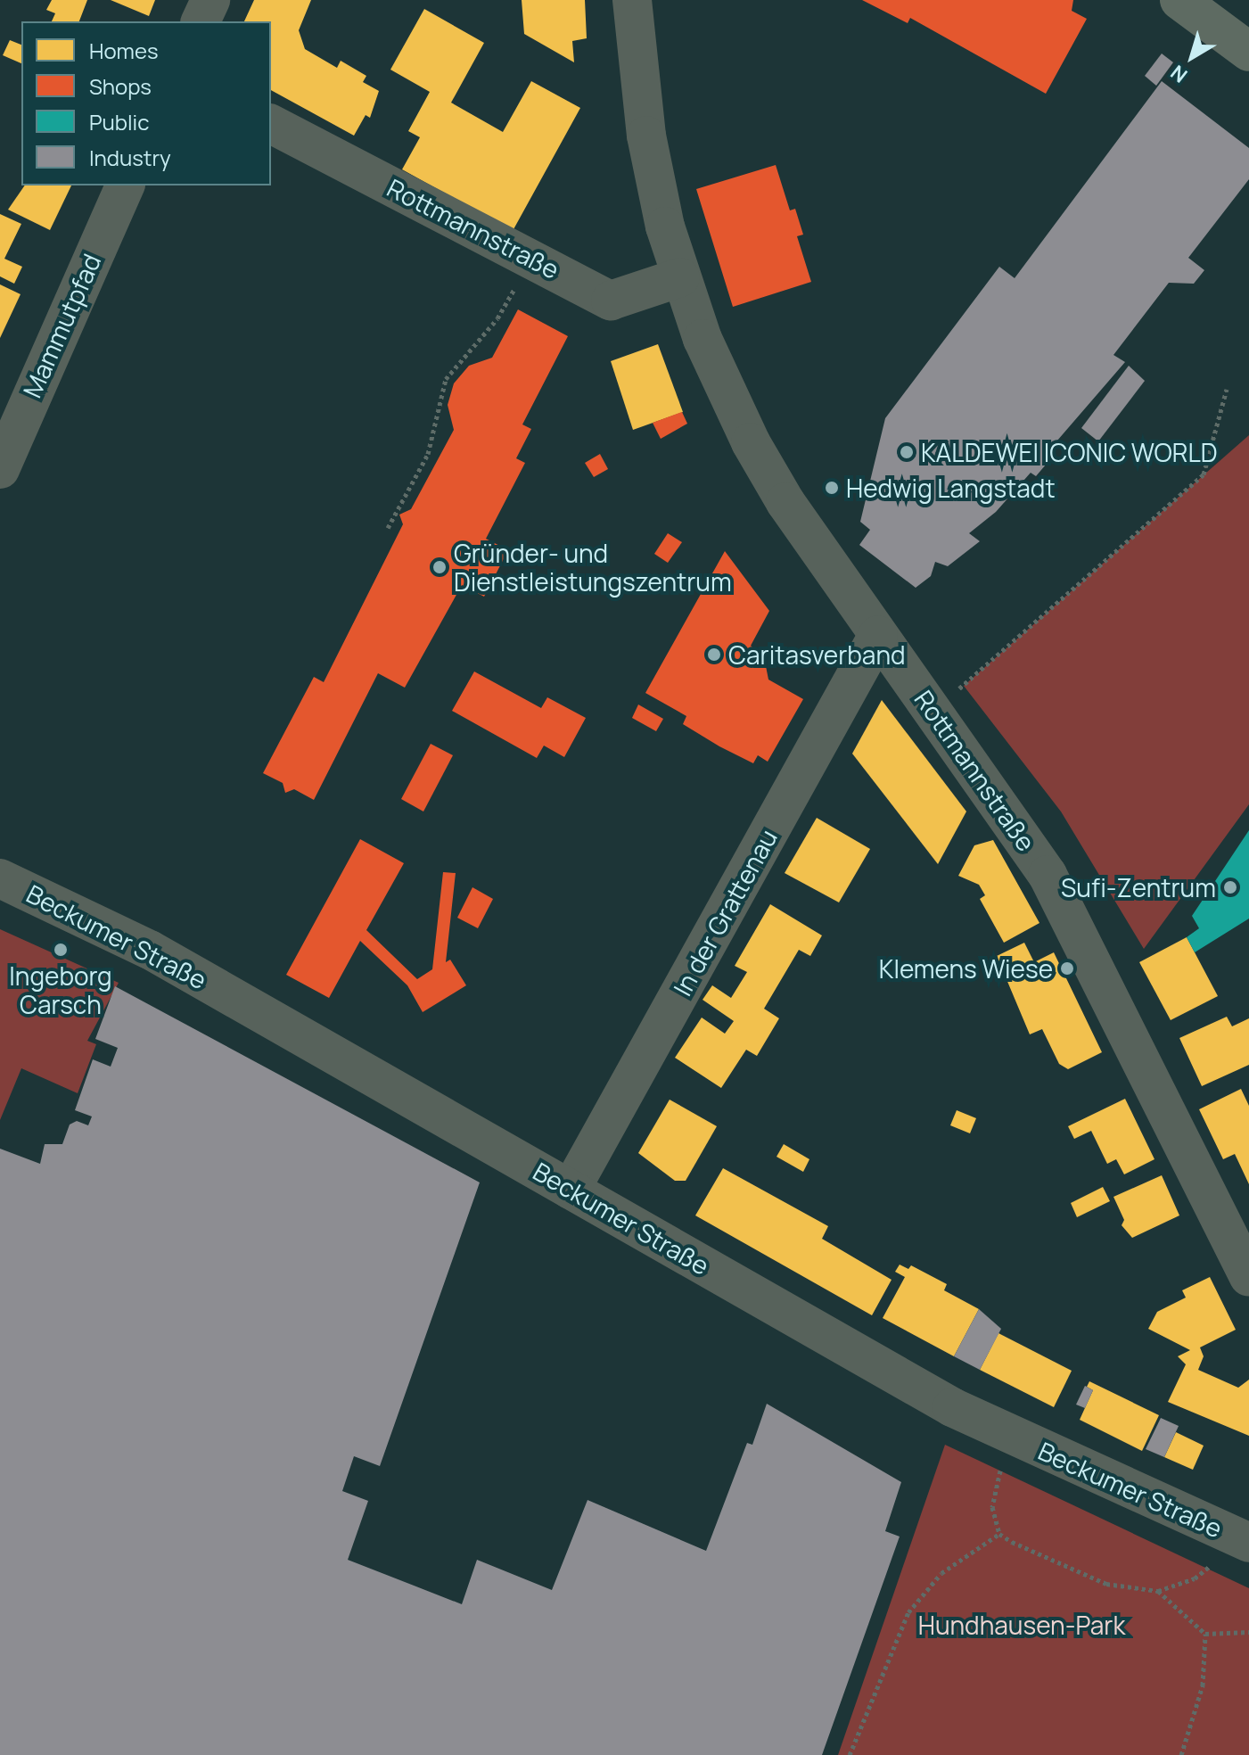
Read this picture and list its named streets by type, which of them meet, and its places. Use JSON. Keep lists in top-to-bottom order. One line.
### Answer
{"streets":{"street":["Rottmannstraße","Mammutpfad","In der Grattenau","Beckumer Straße"]},"crossings":[["Rottmannstraße","In der Grattenau"],["In der Grattenau","Beckumer Straße"]],"parks":["Hundhausen-Park"],"places":["KALDEWEI ICONIC WORLD","Hedwig Langstadt","Gründer- und Dienstleistungszentrum","Caritasverband","Sufi-Zentrum","Ingeborg Carsch","Klemens Wiese"],"legend":["Homes","Shops","Public","Industry"],"north":"bottom left"}
